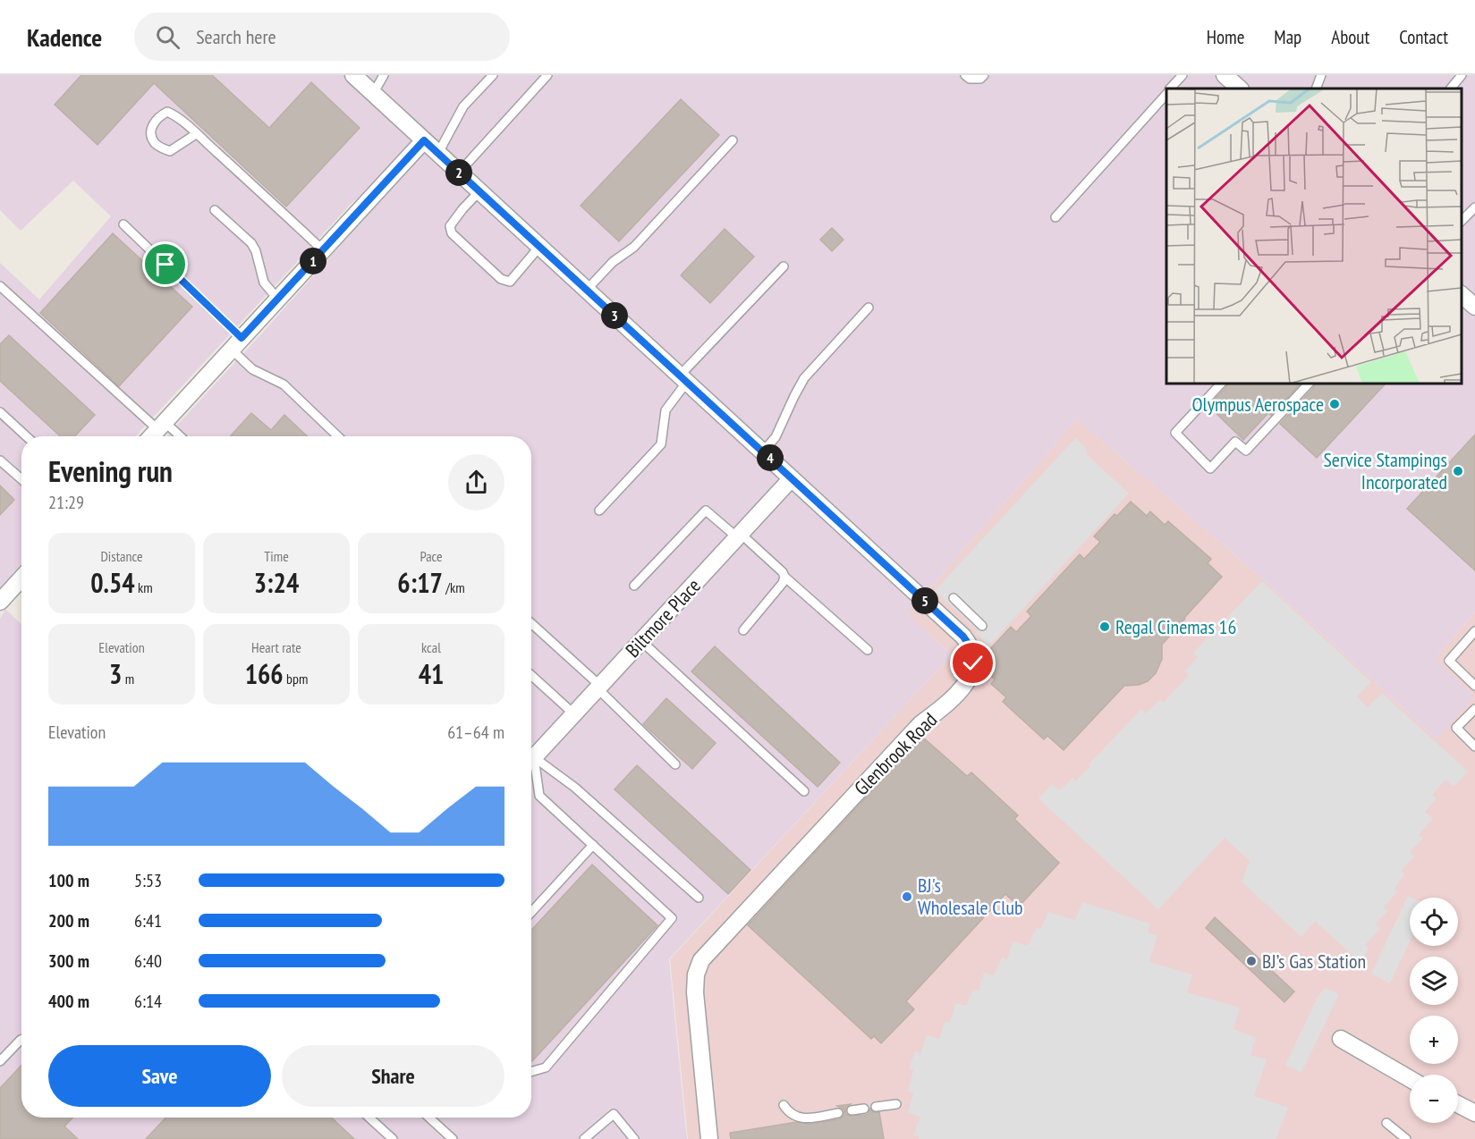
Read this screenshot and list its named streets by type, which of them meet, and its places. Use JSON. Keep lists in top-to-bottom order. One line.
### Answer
{"streets":{"street":["Biltmore Place","Glenbrook Road"]},"crossings":[["Biltmore Place","Glenbrook Road"]],"places":["Olympus Aerospace","Service Stampings Incorporated","Regal Cinemas 16","BJ's Wholesale Club","BJ’s Gas Station"],"page":{"header":"Kadence","search":"Search here","nav":["Home","Map","About","Contact"],"pins":["2","1","3","4","5"],"heading":["Evening run","21:29"],"stats":[["Distance","0.54 km"],["Time","3:24"],["Pace","6:17 /km"],["Elevation","3 m"],["Heart rate","166 bpm"],["kcal","41"]],"chart":["Elevation","61–64 m"],"list":[{"name":"100 m","note":"5:53"},{"name":"200 m","note":"6:41"},{"name":"300 m","note":"6:40"},{"name":"400 m","note":"6:14"}],"map_buttons":["+","−"],"buttons":["Save","Share"]}}
